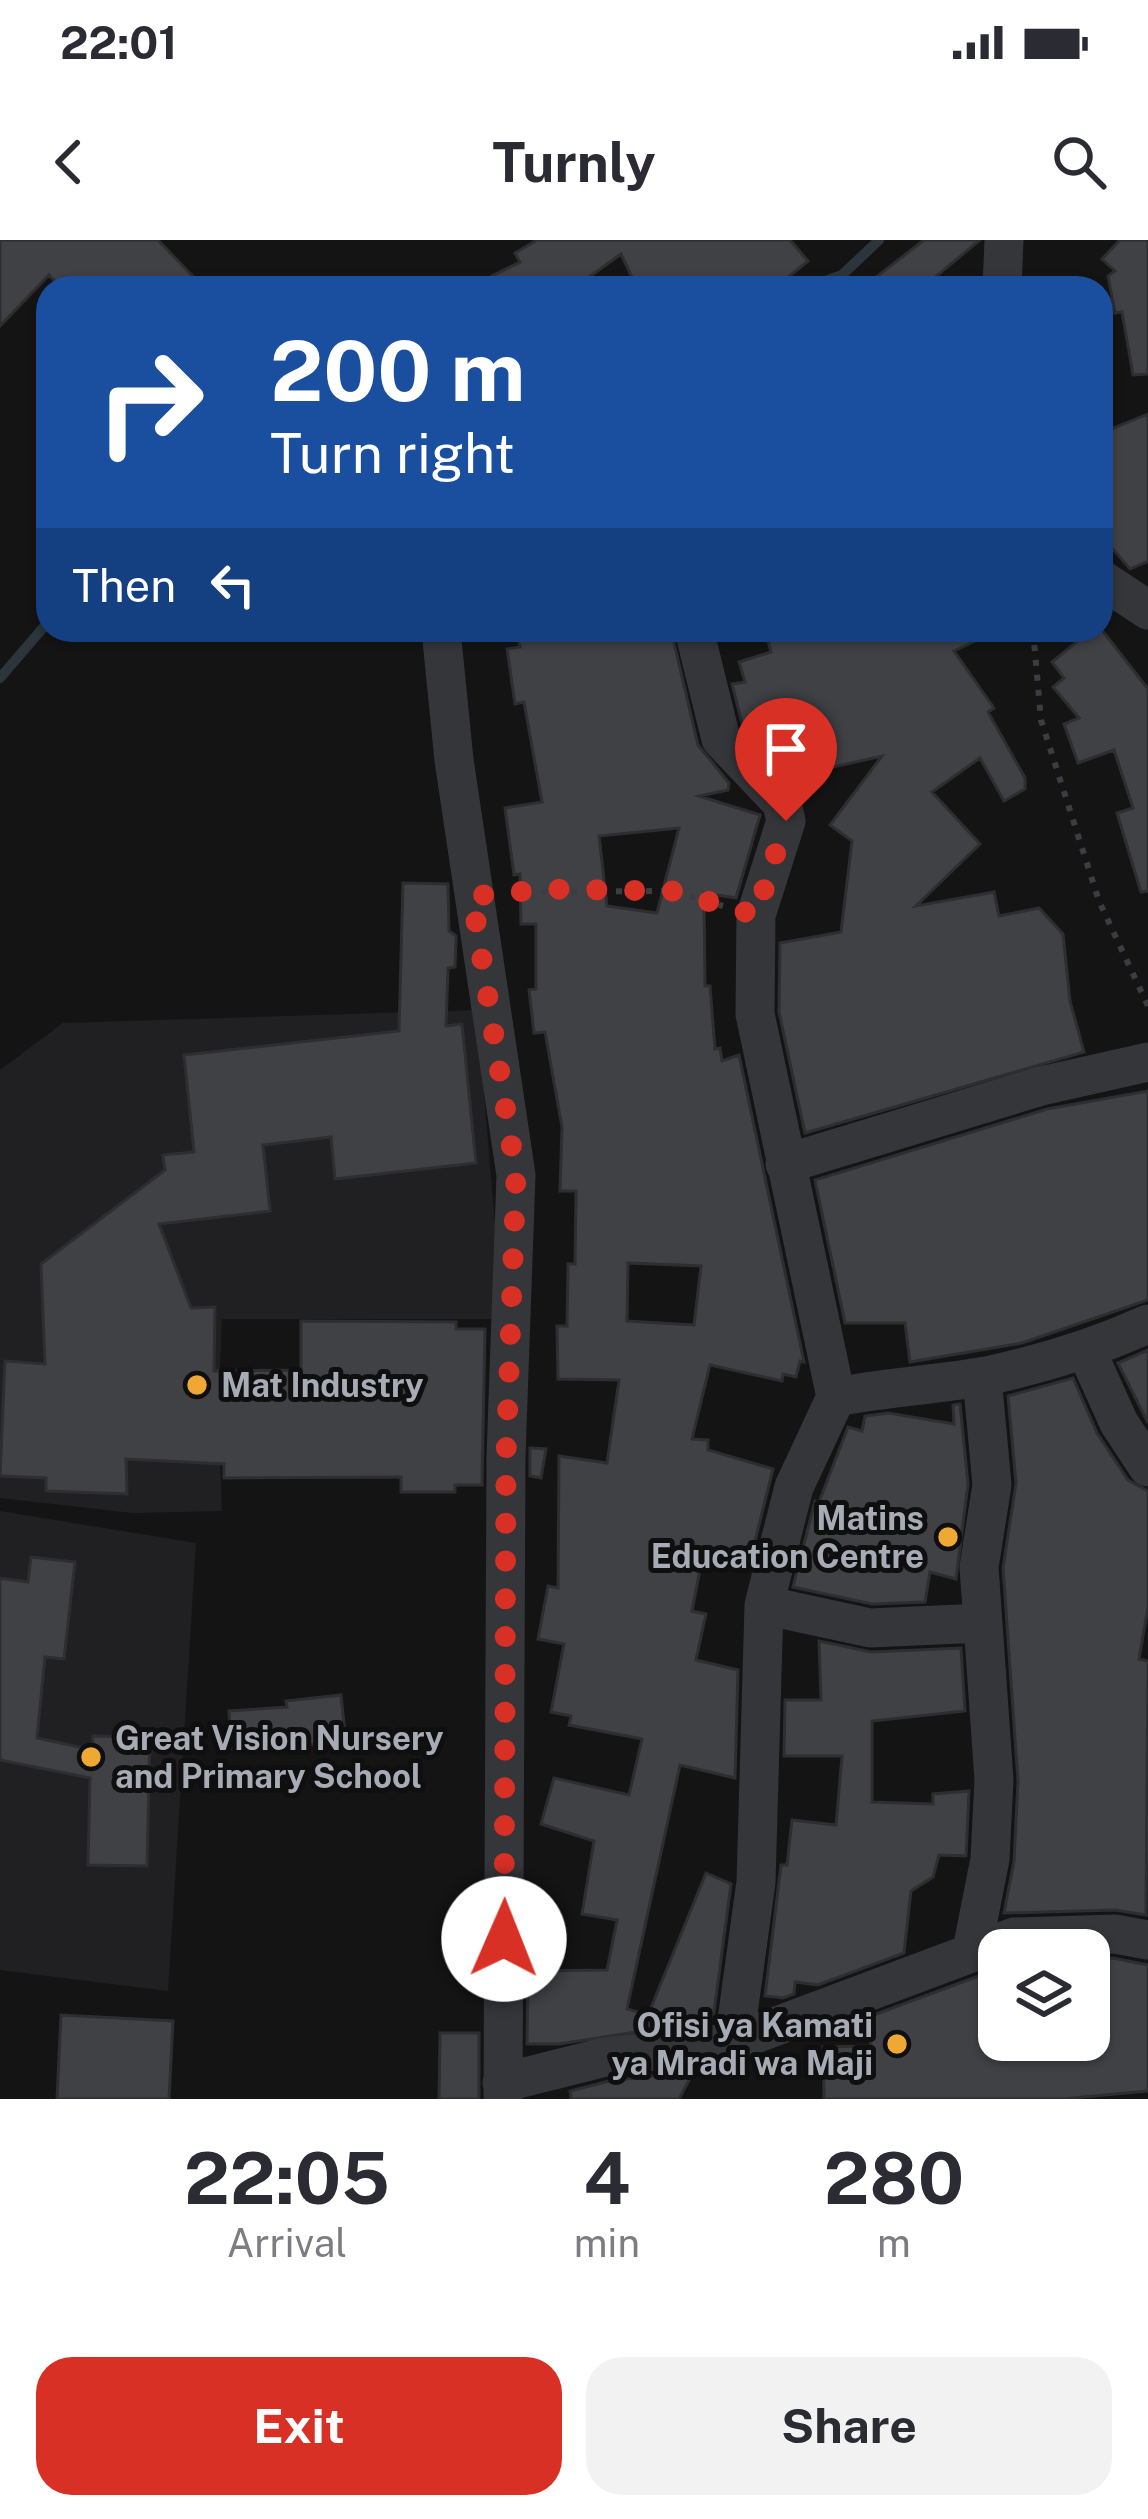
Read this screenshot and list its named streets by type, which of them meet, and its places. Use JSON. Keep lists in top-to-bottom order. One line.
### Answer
{"places":["Mat Industry","Matins Education Centre","Great Vision Nursery and Primary School","Ofisi ya Kamati ya Mradi wa Maji"],"page":{"status":"22:01","header":"Turnly","turn":["200 m","Turn right"],"then":"Then","eta":["22:05","Arrival","4","min","280","m"],"buttons":["Exit","Share"]}}
